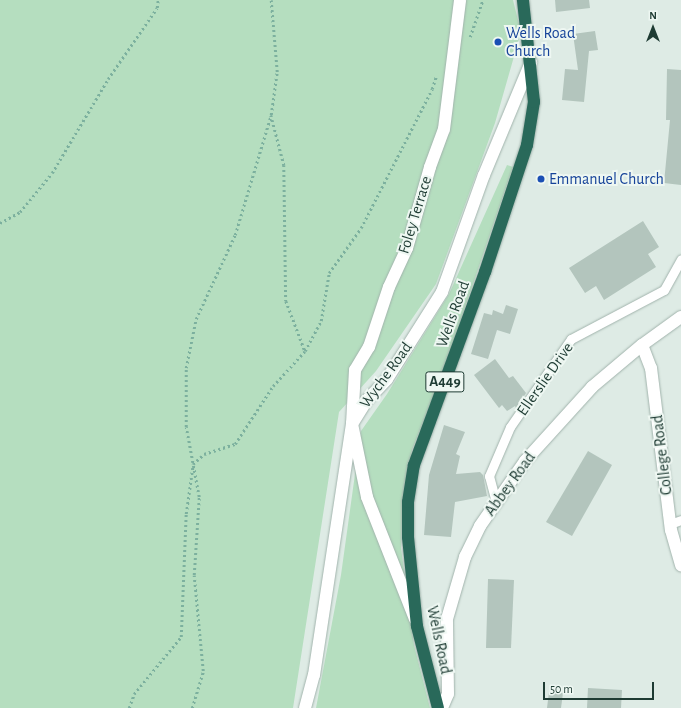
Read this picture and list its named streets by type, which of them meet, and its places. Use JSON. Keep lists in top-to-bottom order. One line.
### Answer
{"streets":{"highway":["Wells Road","A449"],"street":["Foley Terrace","Wyche Road","College Road","Abbey Road"],"lane":["Ellerslie Drive"]},"crossings":[["Foley Terrace","Wyche Road"],["Wells Road","Wyche Road"],["Ellerslie Drive","Abbey Road"],["College Road","Abbey Road"]],"places":["Wells Road Church","Emmanuel Church"],"scale_bar":"50 m","north":"top"}
